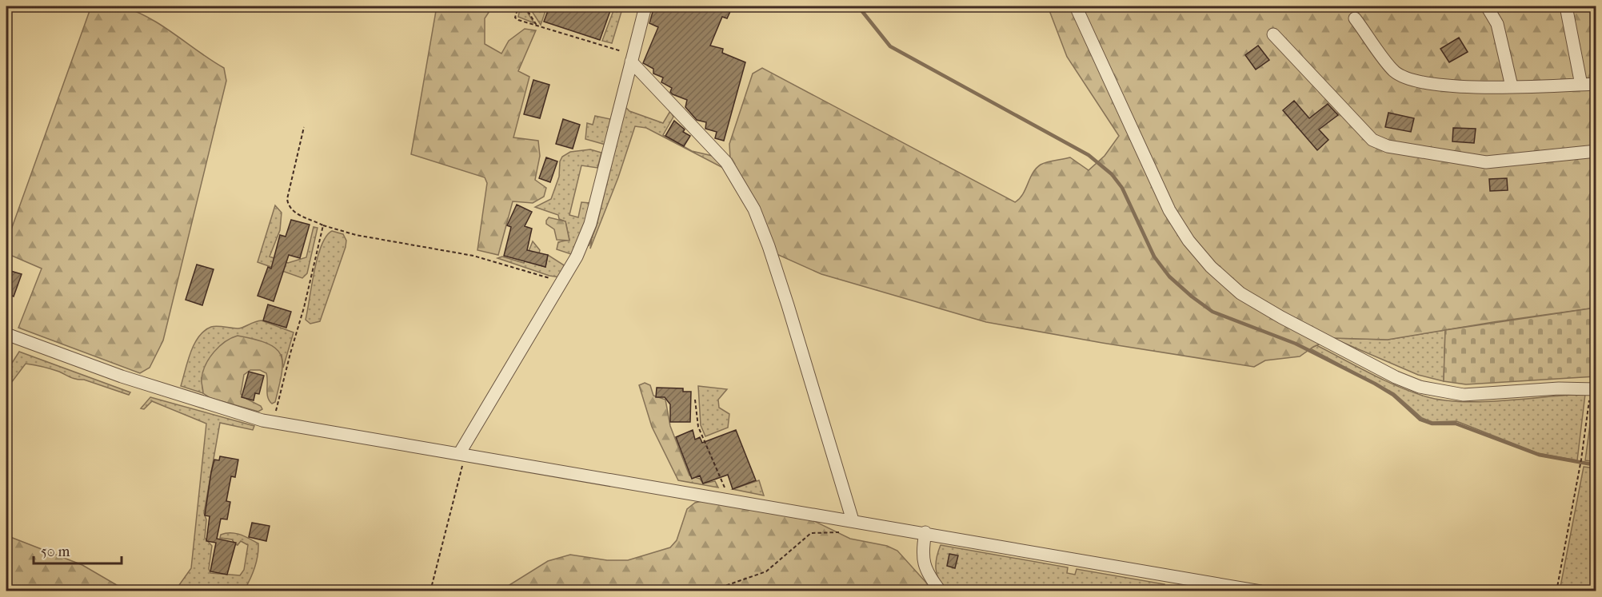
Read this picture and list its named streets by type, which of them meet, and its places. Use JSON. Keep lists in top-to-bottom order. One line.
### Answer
{"scale_bar":"50 m"}
